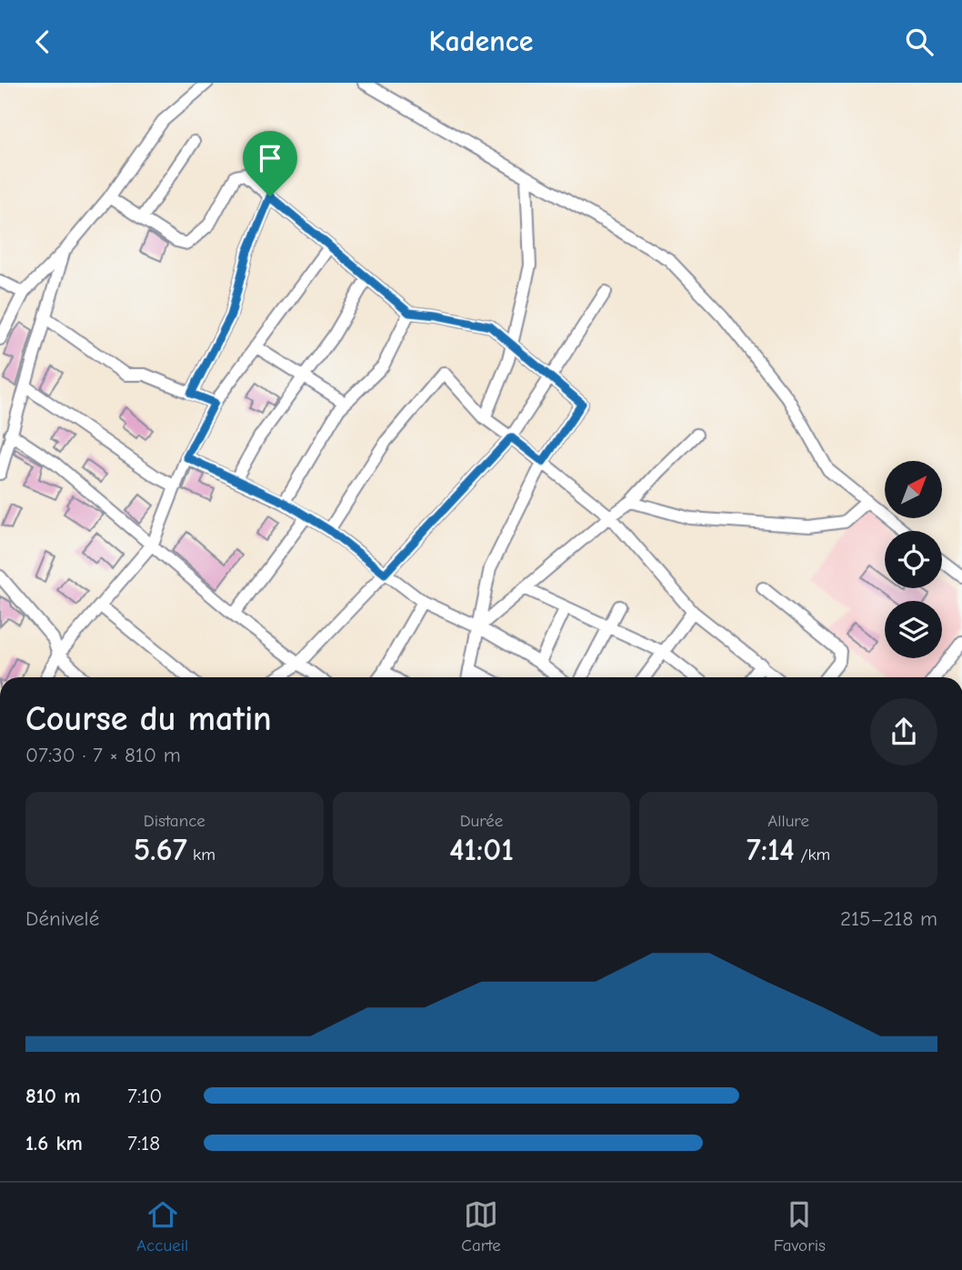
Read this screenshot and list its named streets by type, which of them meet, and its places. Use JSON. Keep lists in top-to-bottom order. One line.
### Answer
{"north":"top right","page":{"header":"Kadence","heading":["Course du matin","07:30 · 7 × 810 m"],"stats":[["Distance","5.67 km"],["Durée","41:01"],["Allure","7:14 /km"]],"chart":["Dénivelé","215–218 m"],"list":[{"name":"810 m","note":"7:10"},{"name":"1.6 km","note":"7:18"}],"tabs":["Accueil","Carte","Favoris"]}}
